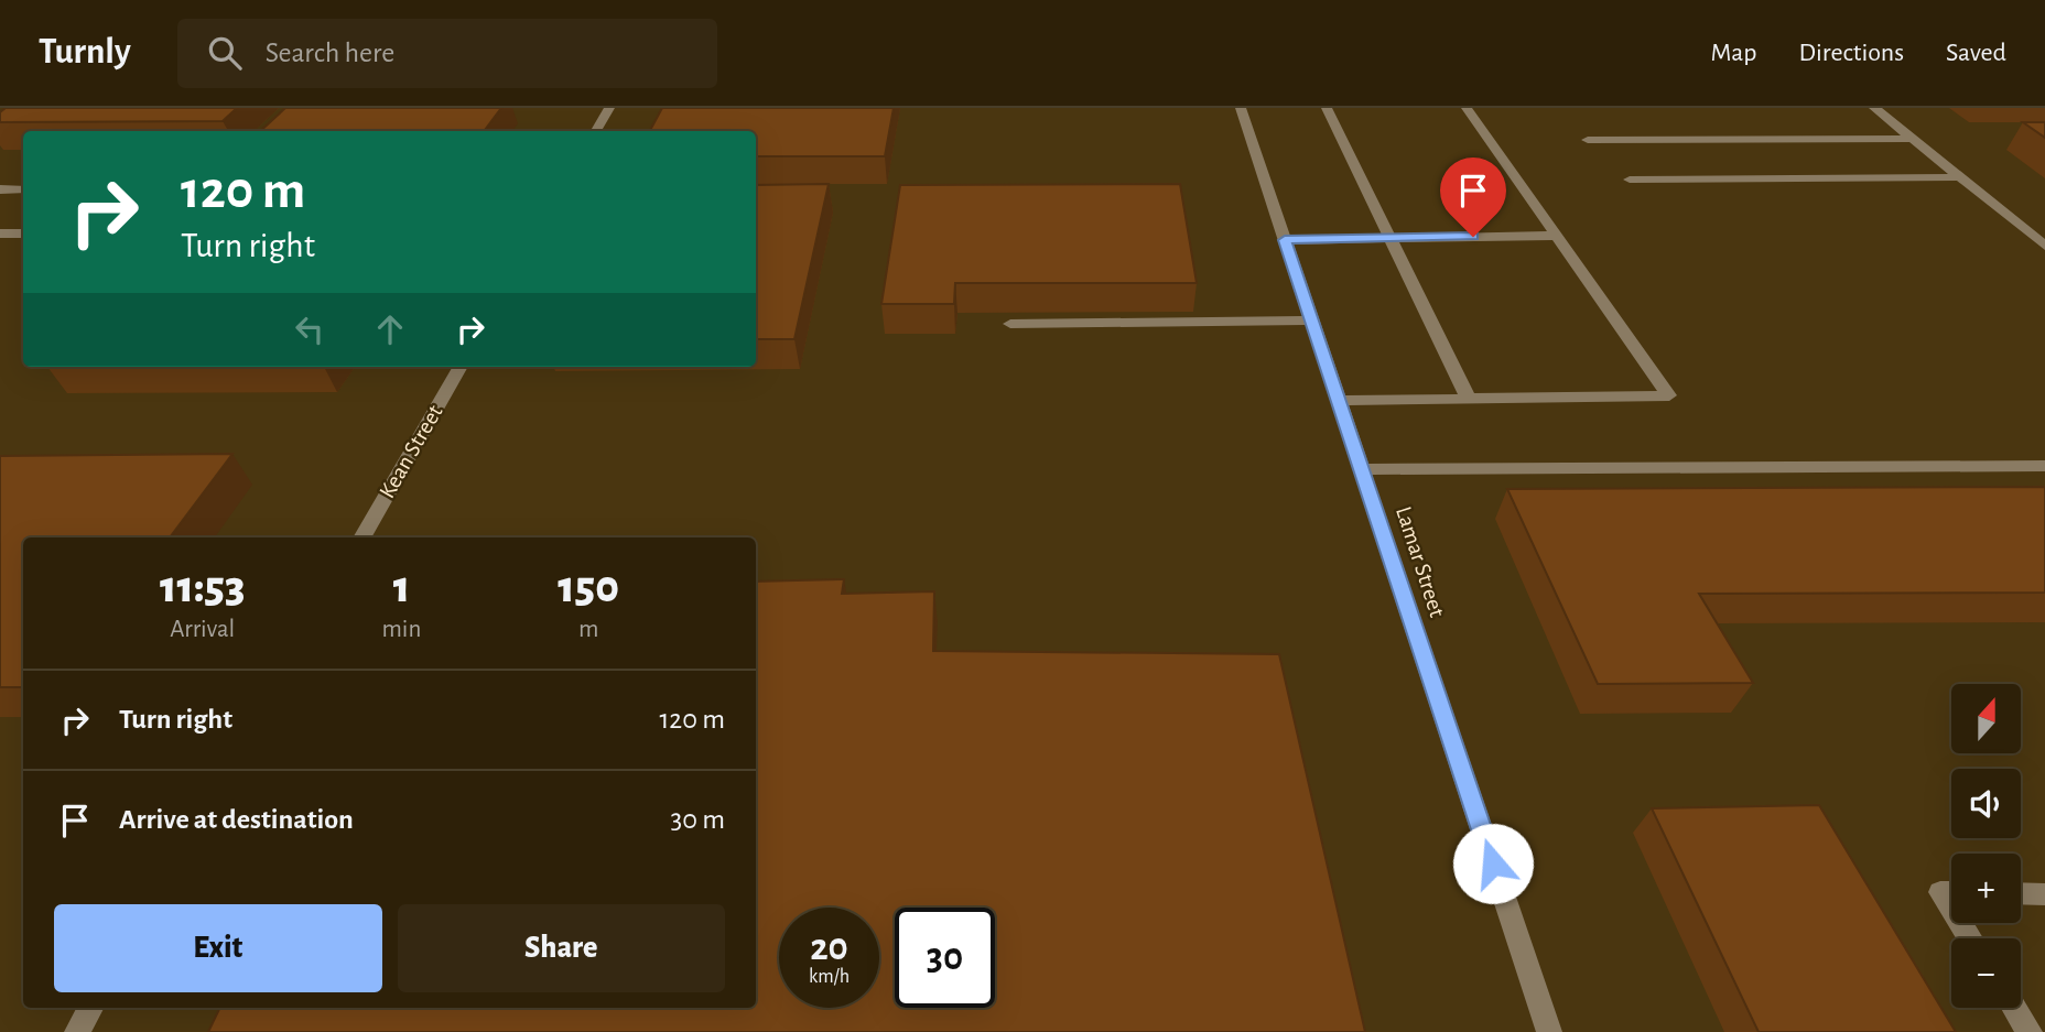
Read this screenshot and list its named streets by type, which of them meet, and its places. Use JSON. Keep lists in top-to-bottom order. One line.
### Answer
{"streets":{"street":["Kean Street","Lamar Street"]},"north":"top","page":{"header":"Turnly","search":"Search here","nav":["Map","Directions","Saved"],"turn":["120 m","Turn right"],"eta":["11:53","Arrival","1","min","150","m"],"list":[{"name":"Turn right","value":"120 m"},{"name":"Arrive at destination","value":"30 m"}],"map_buttons":["+","−"],"buttons":["Exit","Share"],"speed":"20 km/h","limit":"30"}}
